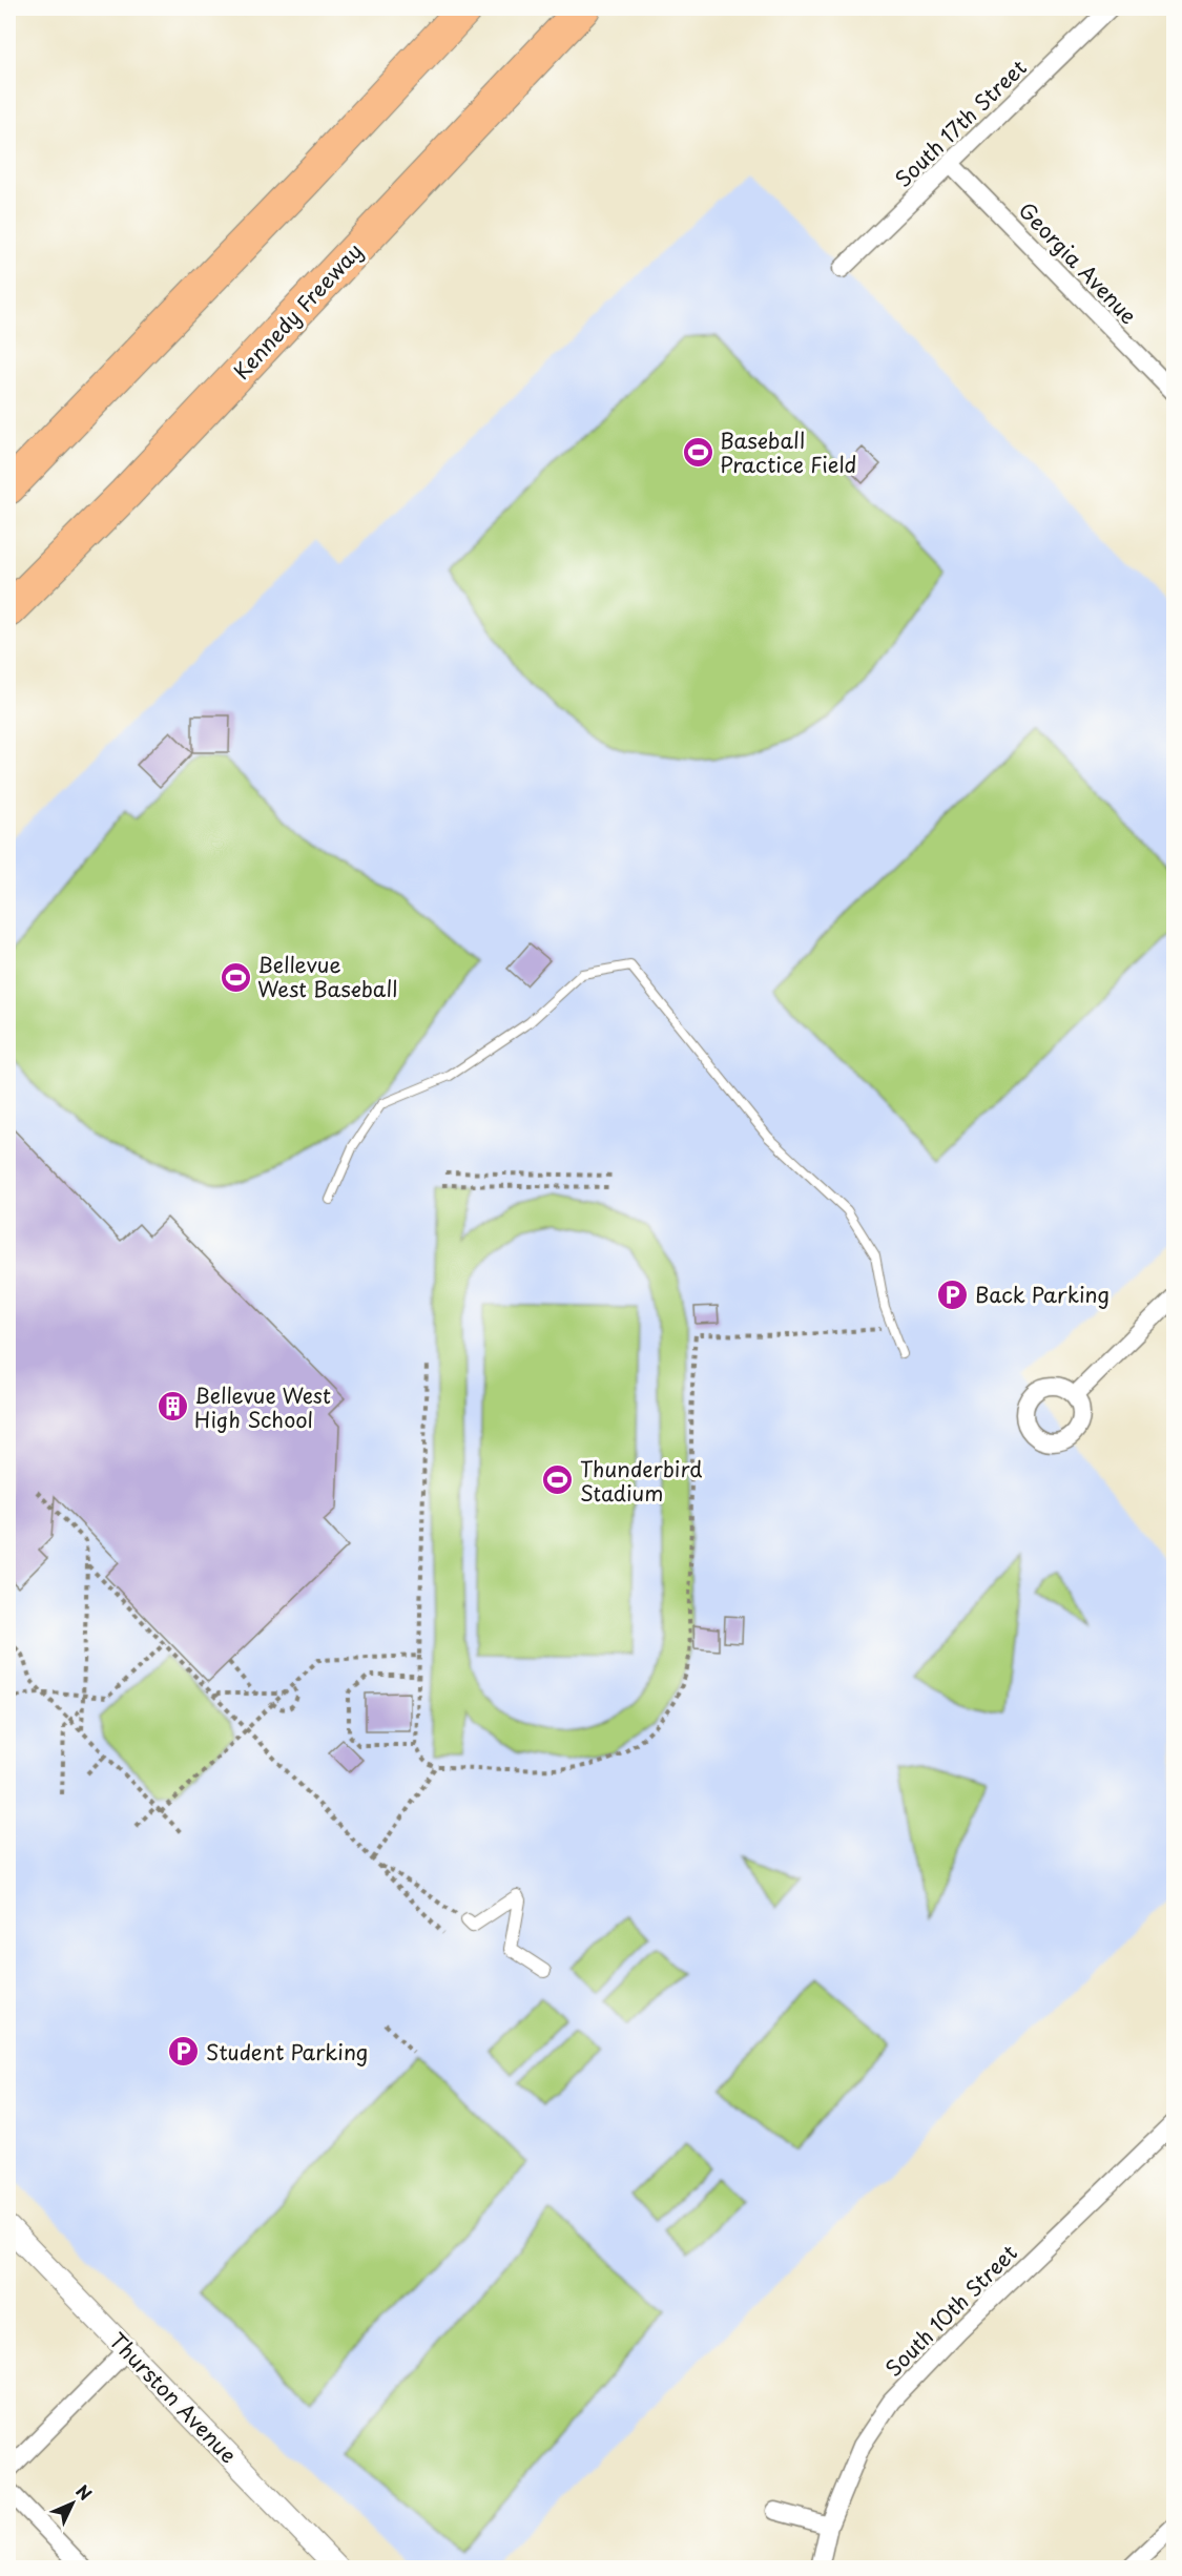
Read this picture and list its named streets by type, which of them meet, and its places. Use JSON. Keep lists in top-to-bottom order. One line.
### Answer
{"streets":{"highway":["Kennedy Freeway"],"street":["South 17th Street","Georgia Avenue","South 10th Street","Thurston Avenue"]},"crossings":[["South 17th Street","Georgia Avenue"]],"places":{"sports":["Baseball Practice Field","Bellevue West Baseball","Thunderbird Stadium"],"parking":["Back Parking","Student Parking"],"building":["Bellevue West High School"]},"north":"top right"}
